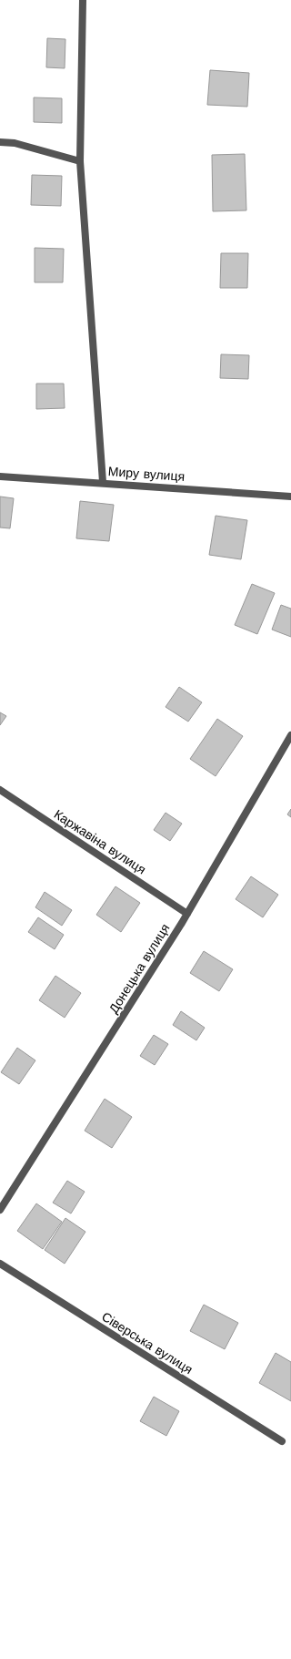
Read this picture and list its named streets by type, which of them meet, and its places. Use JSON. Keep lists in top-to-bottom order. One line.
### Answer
{"streets":{"street":["Миру вулиця","Каржавіна вулиця","Донецька вулиця","Сіверська вулиця"]},"crossings":[["Каржавіна вулиця","Донецька вулиця"]]}
